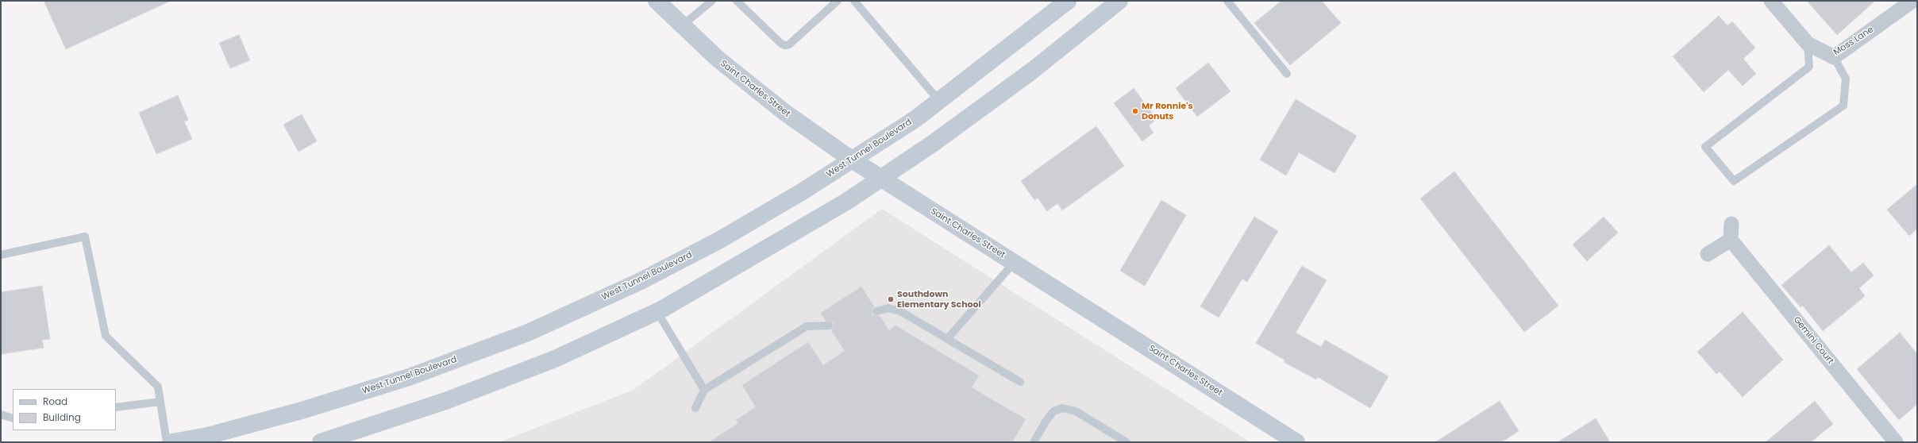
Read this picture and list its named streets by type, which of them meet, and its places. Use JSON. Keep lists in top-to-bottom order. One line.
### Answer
{"streets":{"main road":["Saint Charles Street","West Tunnel Boulevard"],"street":["Moss Lane","Gemini Court"]},"crossings":[["Saint Charles Street","West Tunnel Boulevard"]],"places":["Mr Ronnie's Donuts","Southdown Elementary School"],"legend":["Road","Building"]}
